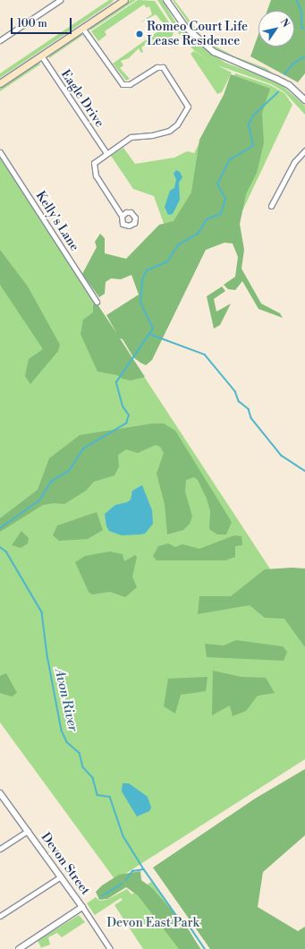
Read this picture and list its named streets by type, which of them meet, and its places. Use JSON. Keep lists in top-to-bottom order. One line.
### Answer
{"streets":{"street":["Eagle Drive","Kelly's Lane","Devon Street"]},"water":["Avon River"],"parks":["Devon East Park"],"places":["Romeo Court Life Lease Residence"],"scale_bar":"100 m","north":"top right"}
